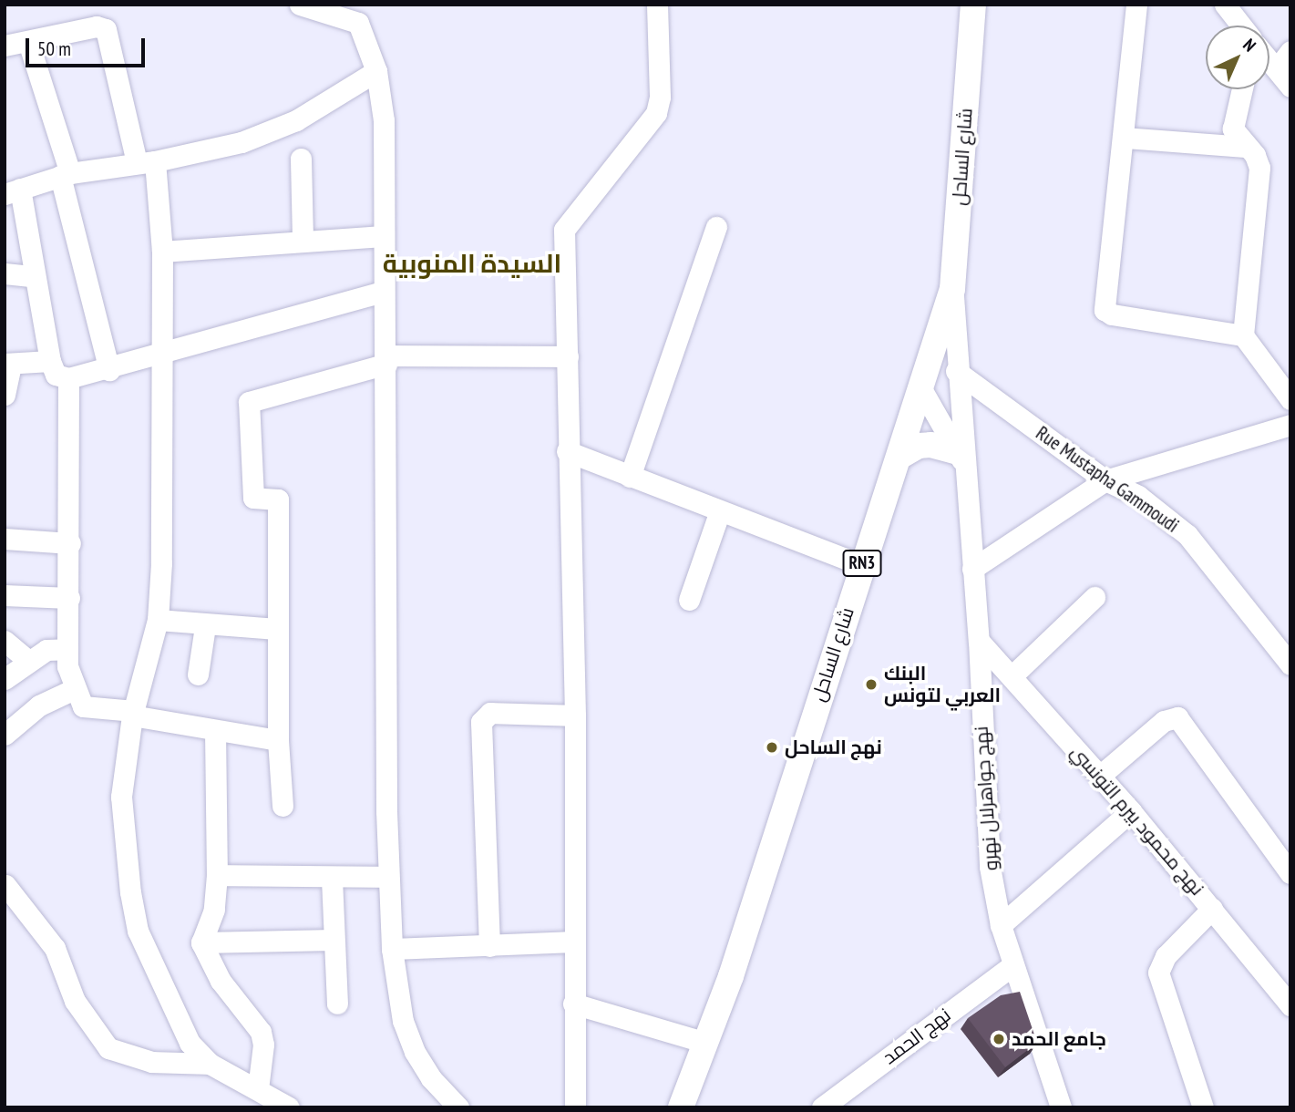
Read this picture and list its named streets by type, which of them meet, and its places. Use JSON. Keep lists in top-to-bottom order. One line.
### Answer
{"streets":{"main road":["شارع الساحل","RN3"],"street":["Rue Mustapha Gammoudi","نهج جواهرلال نهرو","نهج محمود بيرم التونسي","نهج الحمد"]},"crossings":[["شارع الساحل","نهج جواهرلال نهرو"],["Rue Mustapha Gammoudi","نهج جواهرلال نهرو"],["نهج جواهرلال نهرو","نهج محمود بيرم التونسي"],["نهج جواهرلال نهرو","نهج الحمد"]],"districts":["السيدة المنوبية"],"places":["البنك العربي لتونس","نهج الساحل","جامع الحمد"],"scale_bar":"50 m","north":"top right"}
